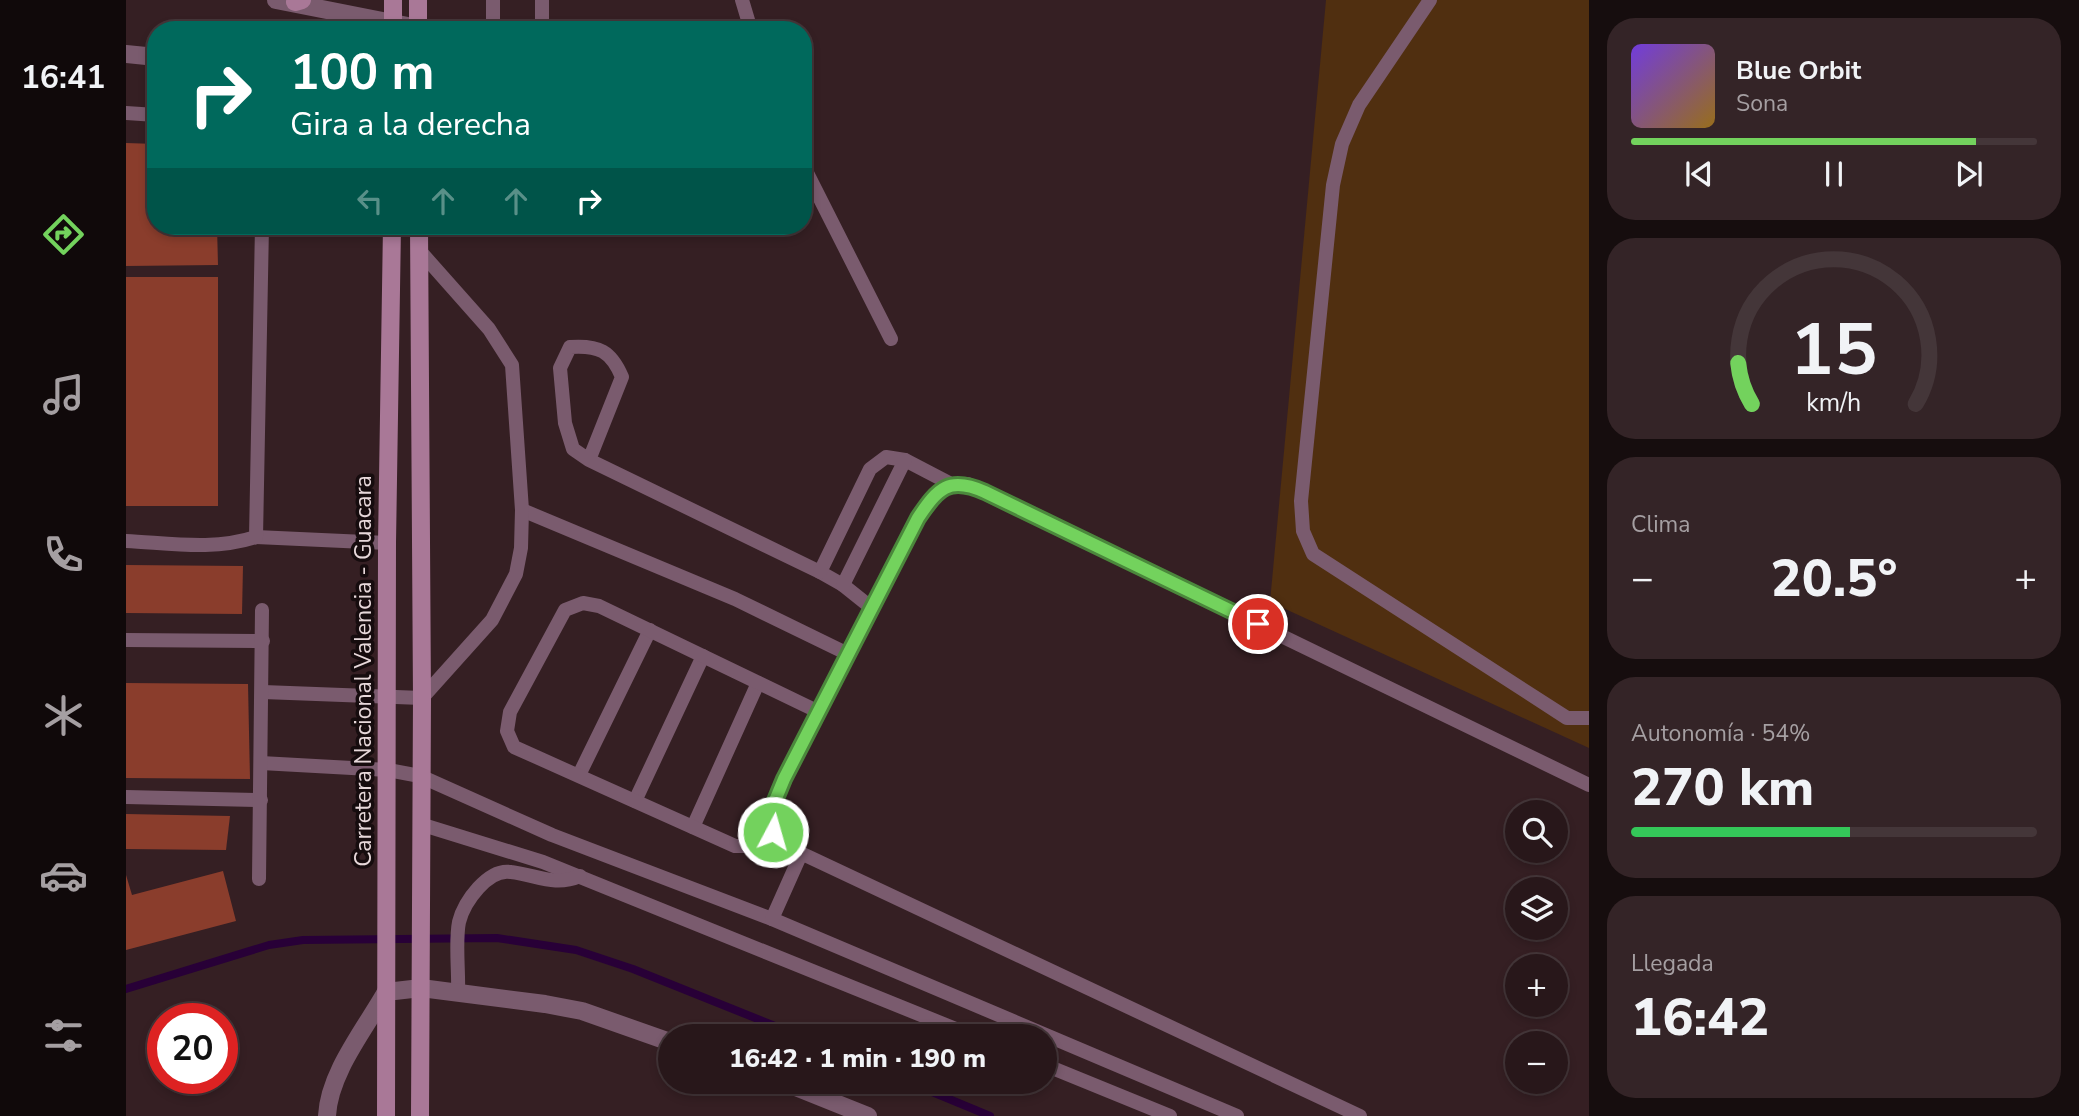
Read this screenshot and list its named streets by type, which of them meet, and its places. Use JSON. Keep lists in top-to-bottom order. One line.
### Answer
{"streets":{"main road":["Carretera Nacional Valencia - Guacara"]},"page":{"tabs":"16:41","turn":["100 m","Gira a la derecha"],"song":["Blue Orbit","Sona"],"tile":["Clima",["Autonomía · 54%","270 km"],["Llegada","16:42"]],"heat":["−","20.5°","+"],"map_buttons":["+","−"],"limit":"20","trip":"16:42 · 1 min · 190 m","gauge":["15","km/h"]}}
